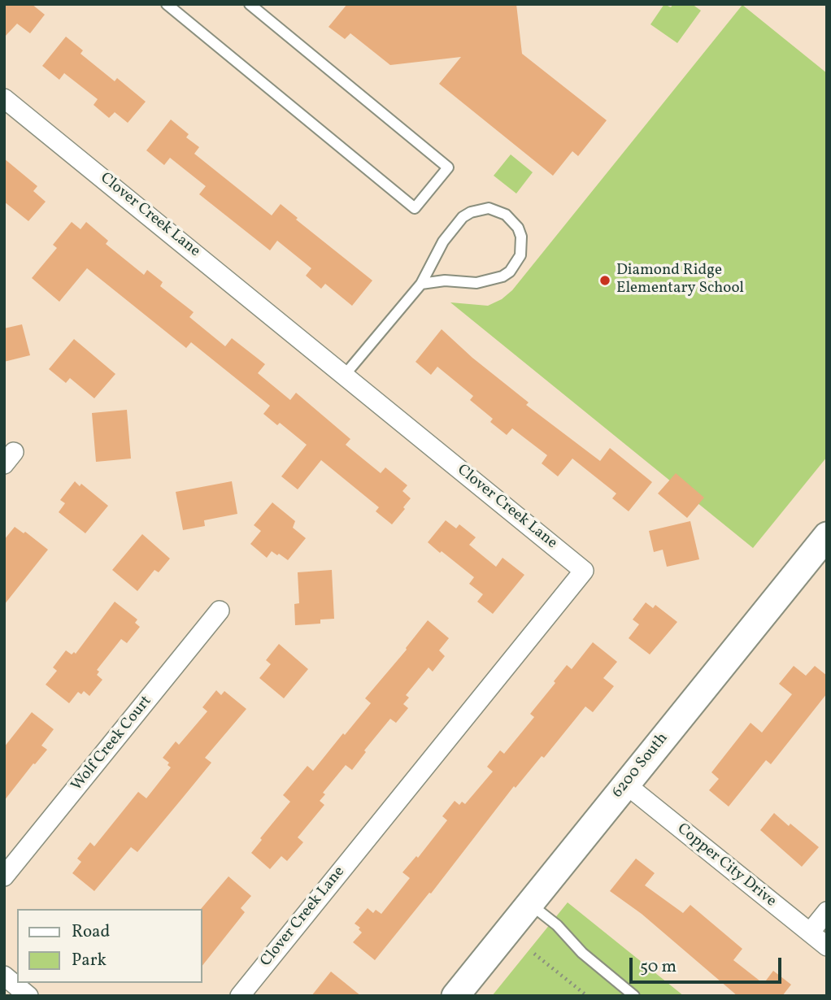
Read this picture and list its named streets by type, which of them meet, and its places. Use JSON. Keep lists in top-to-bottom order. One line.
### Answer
{"streets":{"main road":["6200 South"],"street":["Clover Creek Lane","Wolf Creek Court","Copper City Drive"]},"crossings":[["6200 South","Copper City Drive"]],"places":["Diamond Ridge Elementary School"],"legend":["Road","Park"],"scale_bar":"50 m"}
